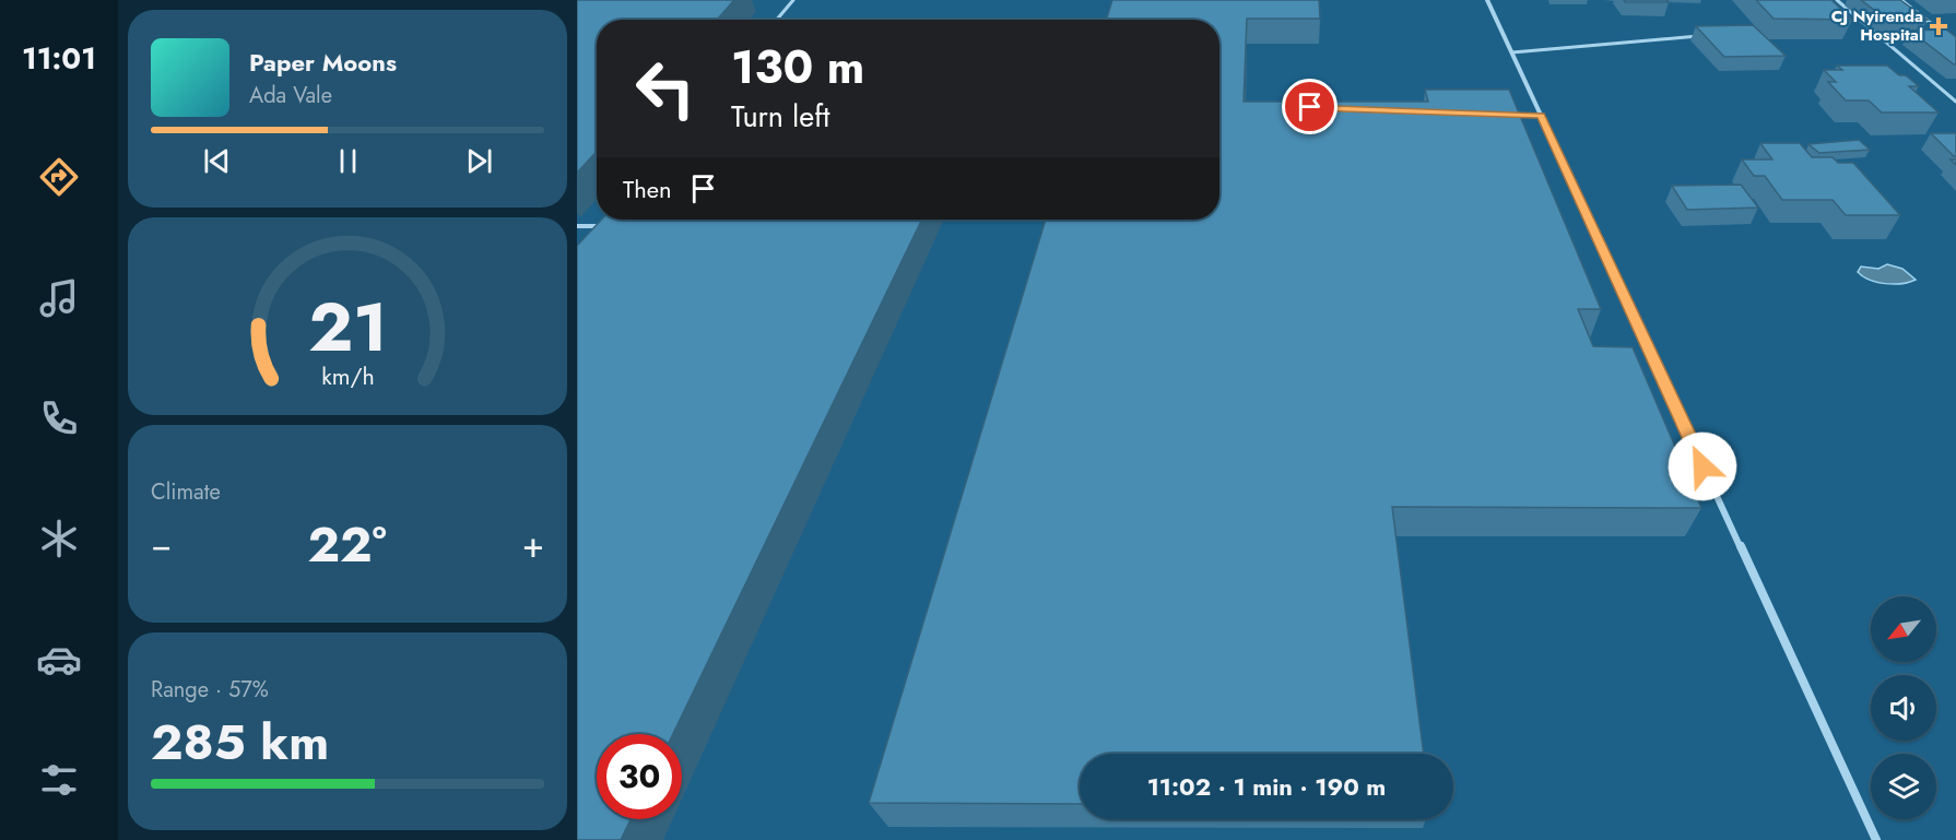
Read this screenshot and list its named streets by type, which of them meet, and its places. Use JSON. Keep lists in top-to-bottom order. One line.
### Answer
{"places":{"health":["CJ Nyirenda Hospital"]},"north":"bottom left","page":{"tabs":"11:01","turn":["130 m","Turn left"],"song":["Paper Moons","Ada Vale"],"then":"Then","tile":["Climate",["Range · 57%","285 km"]],"heat":["−","22°","+"],"limit":"30","trip":"11:02 · 1 min · 190 m","gauge":["21","km/h"]}}
